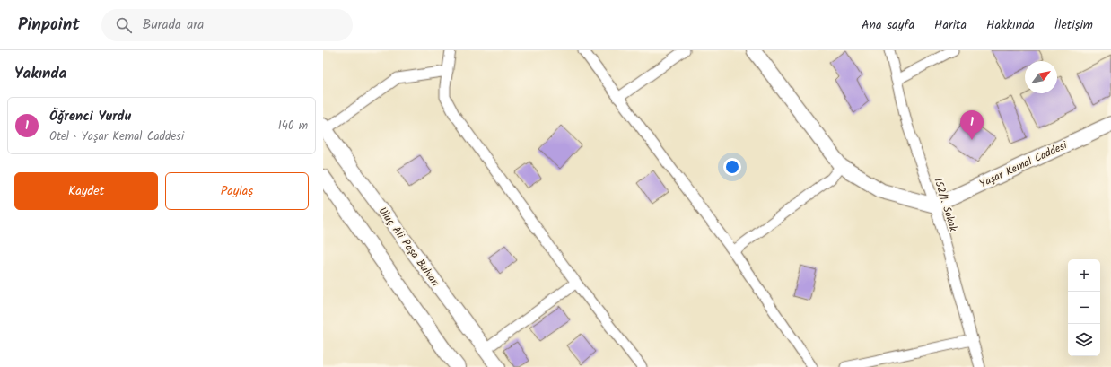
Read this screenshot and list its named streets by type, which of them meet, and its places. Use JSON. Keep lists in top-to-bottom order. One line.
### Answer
{"streets":{"street":["Yaşar Kemal Caddesi","152/1. Sokak","Uluç Ali Paşa Bulvarı"]},"crossings":[["Yaşar Kemal Caddesi","152/1. Sokak"]],"north":"top right","page":{"header":"Pinpoint","search":"Burada ara","nav":["Ana sayfa","Harita","Hakkında","İletişim"],"heading":"Yakında","list":[{"mark":"1","name":"Öğrenci Yurdu","note":"Otel · Yaşar Kemal Caddesi","value":"140 m"}],"pins":"1","buttons":["Kaydet","Paylaş"],"map_buttons":["+","−"]}}
